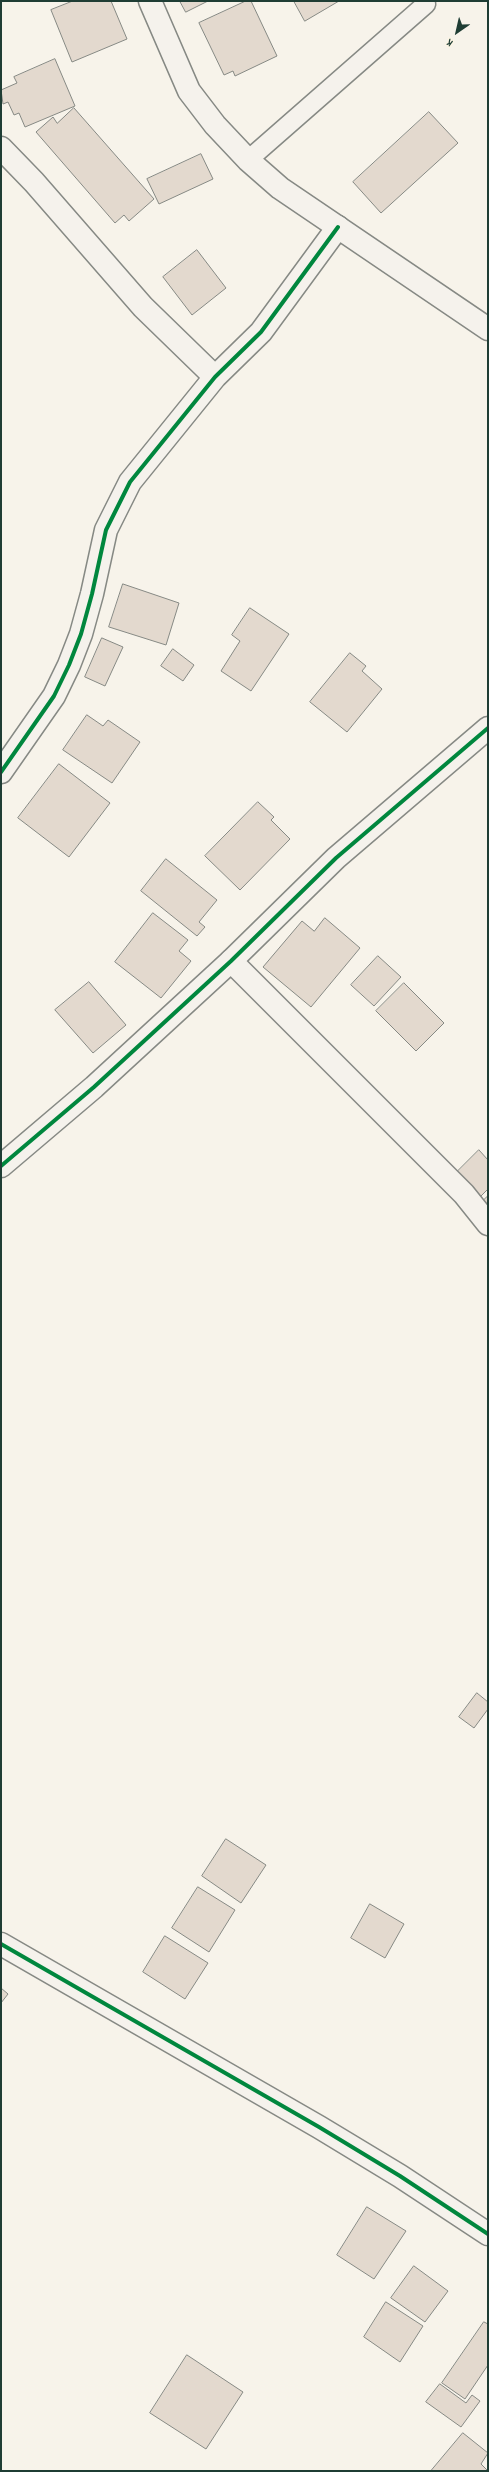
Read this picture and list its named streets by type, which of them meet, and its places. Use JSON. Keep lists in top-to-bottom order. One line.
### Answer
{"north":"bottom left"}
